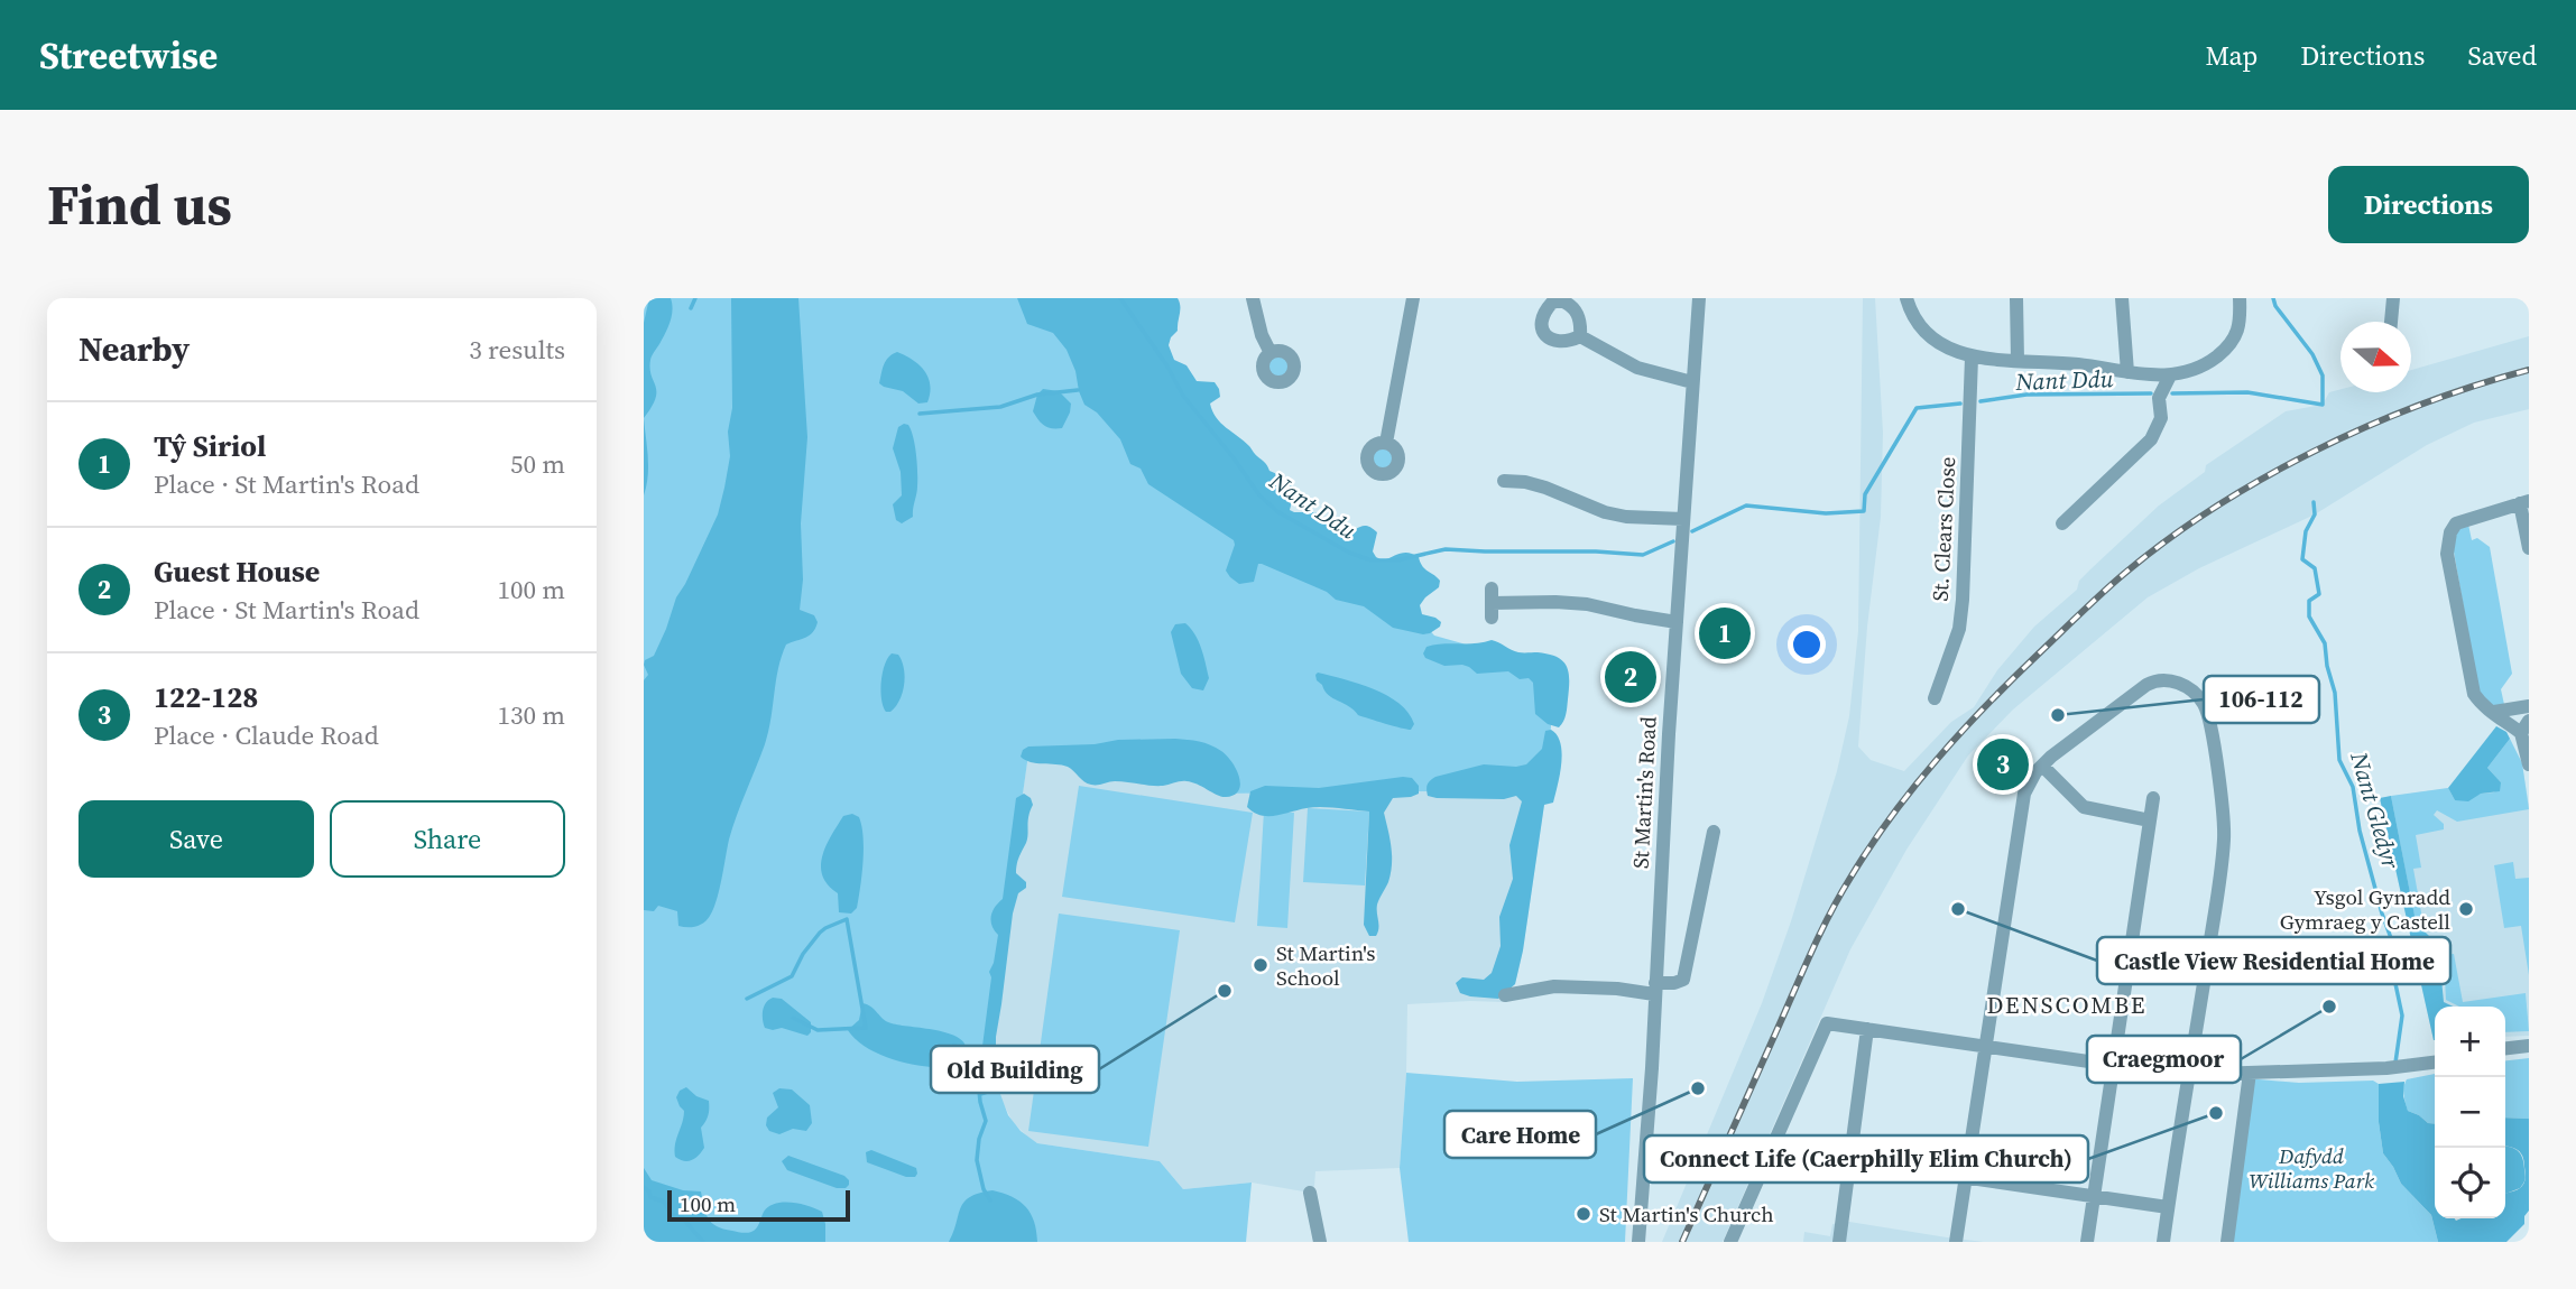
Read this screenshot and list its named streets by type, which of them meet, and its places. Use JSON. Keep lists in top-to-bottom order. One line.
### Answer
{"streets":{"street":["St. Clears Close","St Martin's Road"]},"districts":["DENSCOMBE"],"water":["Nant Ddu","Nant Gledyr"],"parks":["Dafydd Williams Park"],"places":["106-112","Castle View Residential Home","Ysgol Gynradd Gymraeg y Castell","St Martin's School","Old Building","Craegmoor","Care Home","Connect Life (Caerphilly Elim Church)","St Martin's Church"],"scale_bar":"100 m","north":"right","page":{"header":"Streetwise","nav":["Map","Directions","Saved"],"buttons":["Directions",["Save","Share"]],"title":"Find us","heading":["Nearby","3 results"],"list":[{"mark":"1","name":"Tŷ Siriol","note":"Place · St Martin's Road","value":"50 m"},{"mark":"2","name":"Guest House","note":"Place · St Martin's Road","value":"100 m"},{"mark":"3","name":"122-128","note":"Place · Claude Road","value":"130 m"}],"pins":["1","2","3"],"map_buttons":["+","−"],"scale":"100 m"}}
